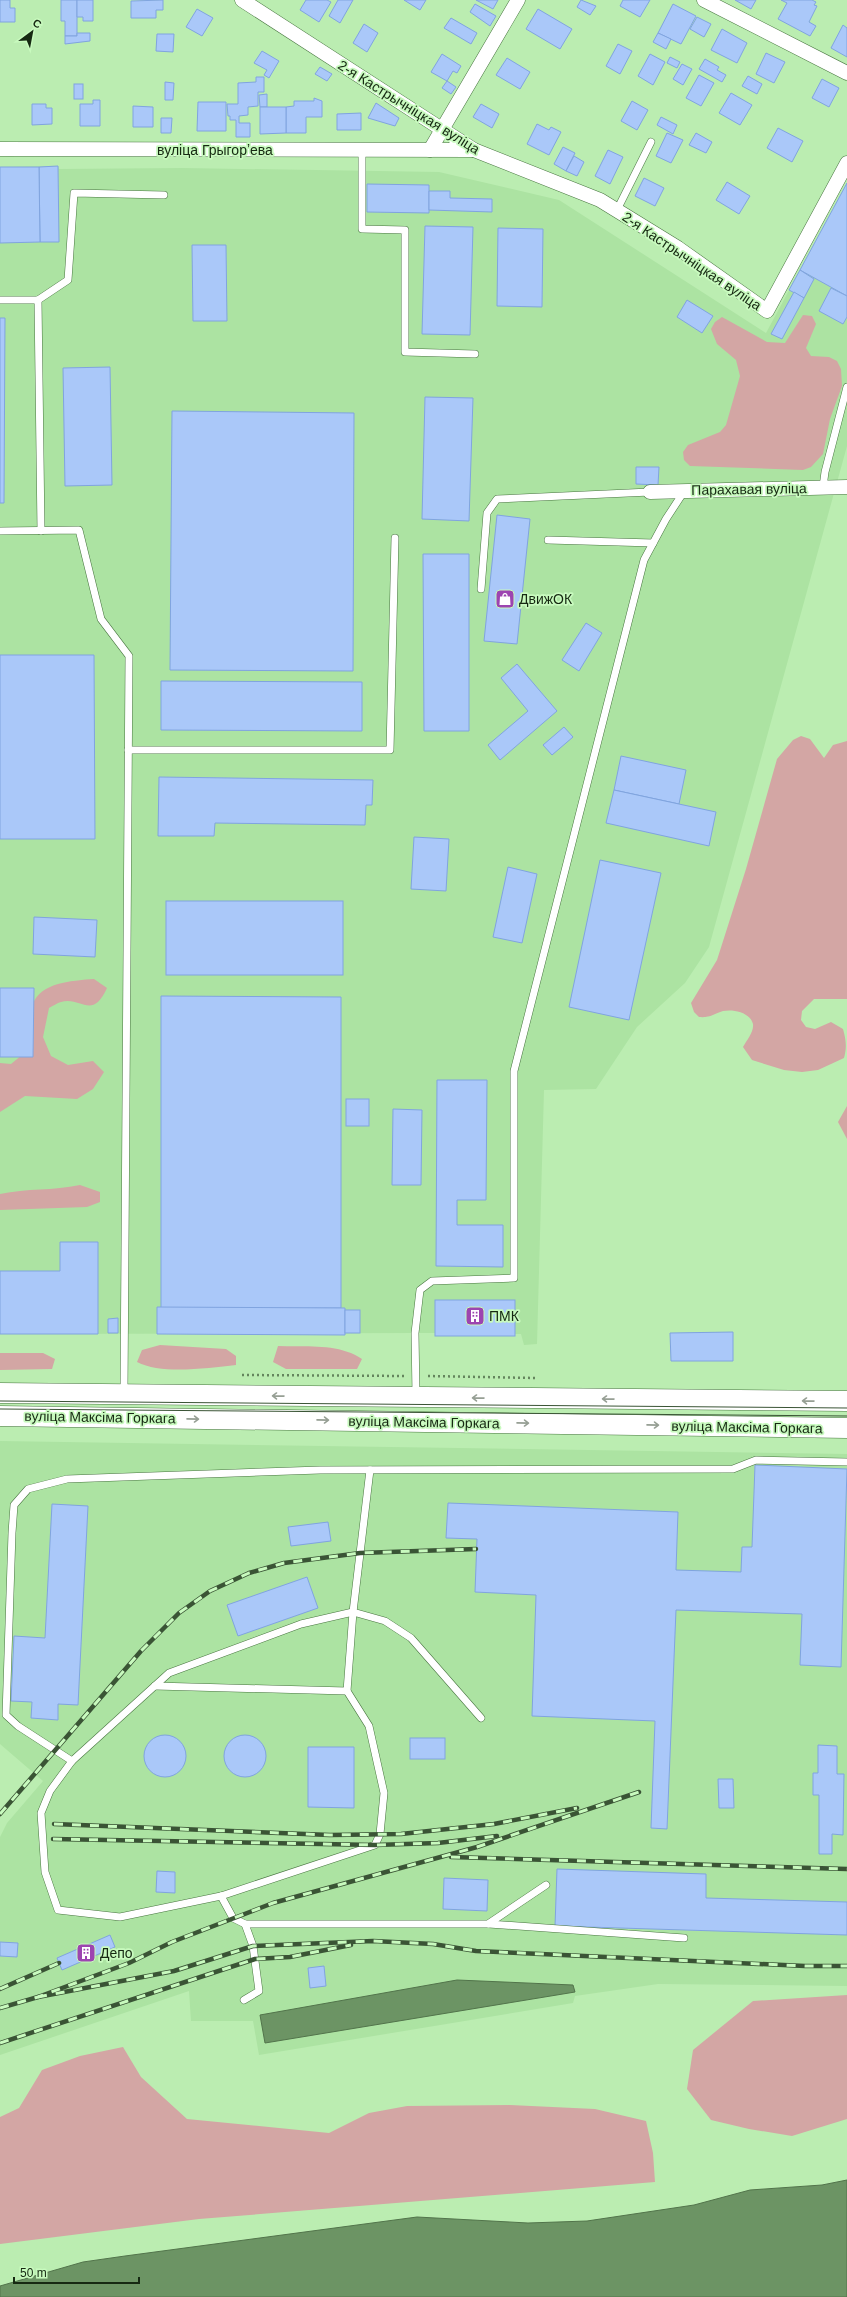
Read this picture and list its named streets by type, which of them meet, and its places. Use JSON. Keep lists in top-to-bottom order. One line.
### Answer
{"streets":{"main road":["вуліца Максіма Горкага"],"street":["2-я Кастрычніцкая вуліца","вуліца Грыгорʼева","Парахавая вуліца"]},"crossings":[["2-я Кастрычніцкая вуліца","вуліца Грыгорʼева"]],"places":{"shop":["ДвижОК"],"building":["ПМК","Депо"]},"scale_bar":"50 m","north":"top right"}
